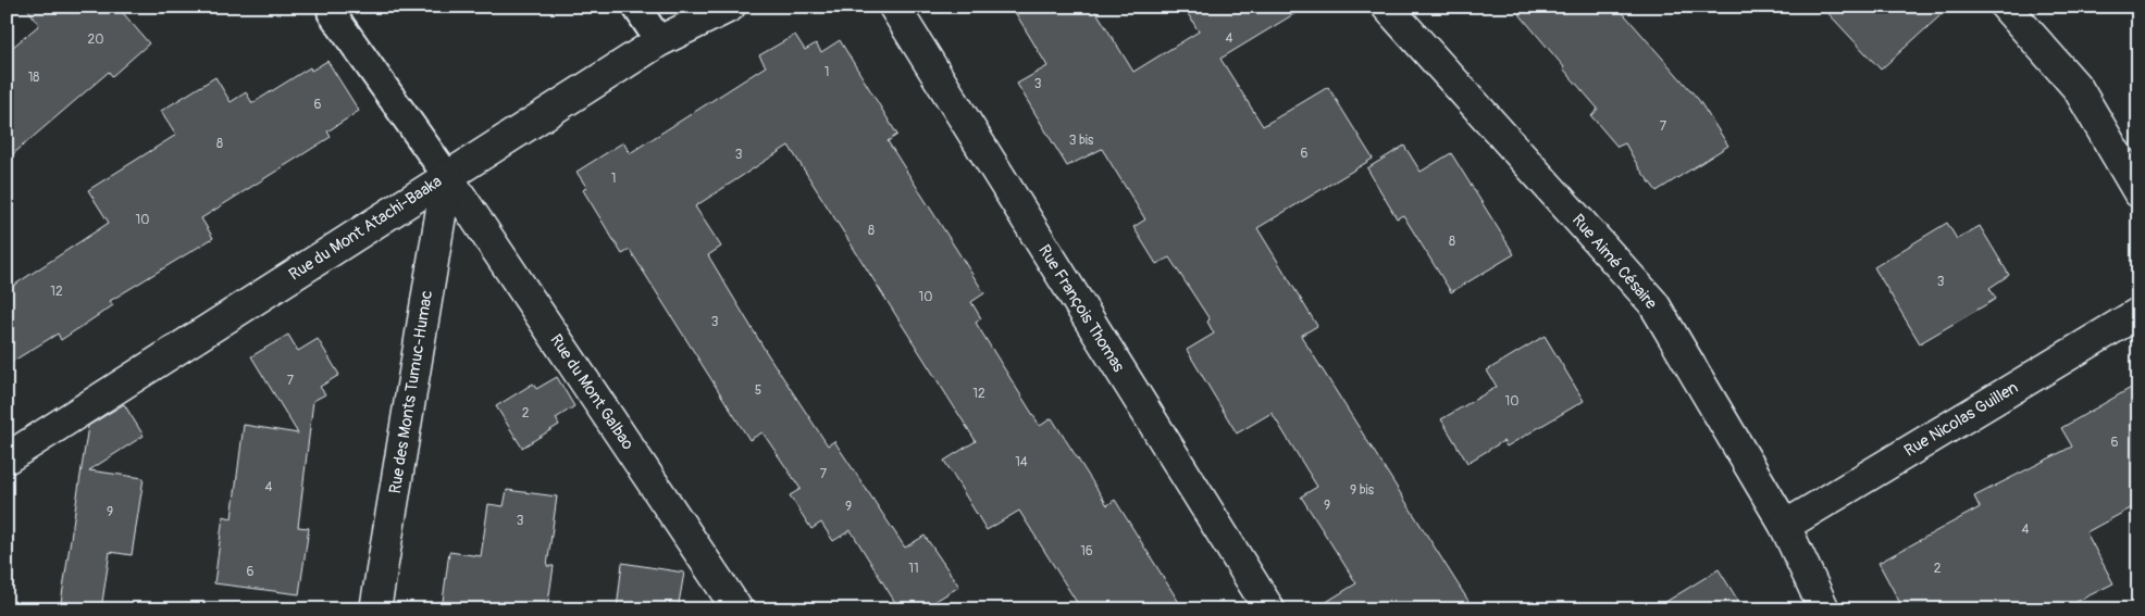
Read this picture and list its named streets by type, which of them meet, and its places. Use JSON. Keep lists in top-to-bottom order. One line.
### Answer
{"streets":{"street":["Rue du Mont Atachi-Baaka","Rue Aimé Césaire","Rue François Thomas","Rue des Monts Tumuc-Humac","Rue du Mont Galbao","Rue Nicolas Guillen"]},"crossings":[["Rue du Mont Atachi-Baaka","Rue des Monts Tumuc-Humac"],["Rue du Mont Atachi-Baaka","Rue du Mont Galbao"],["Rue Aimé Césaire","Rue Nicolas Guillen"],["Rue des Monts Tumuc-Humac","Rue du Mont Galbao"]],"house_numbers":["4","20","1","18","3","6","7","3 bis","8","6","3","1","10","8","8","3","12","10","3","7","5","12","10","2","6","14","7","4","9 bis","9","9","9","3","4","16","11","2","6"]}
